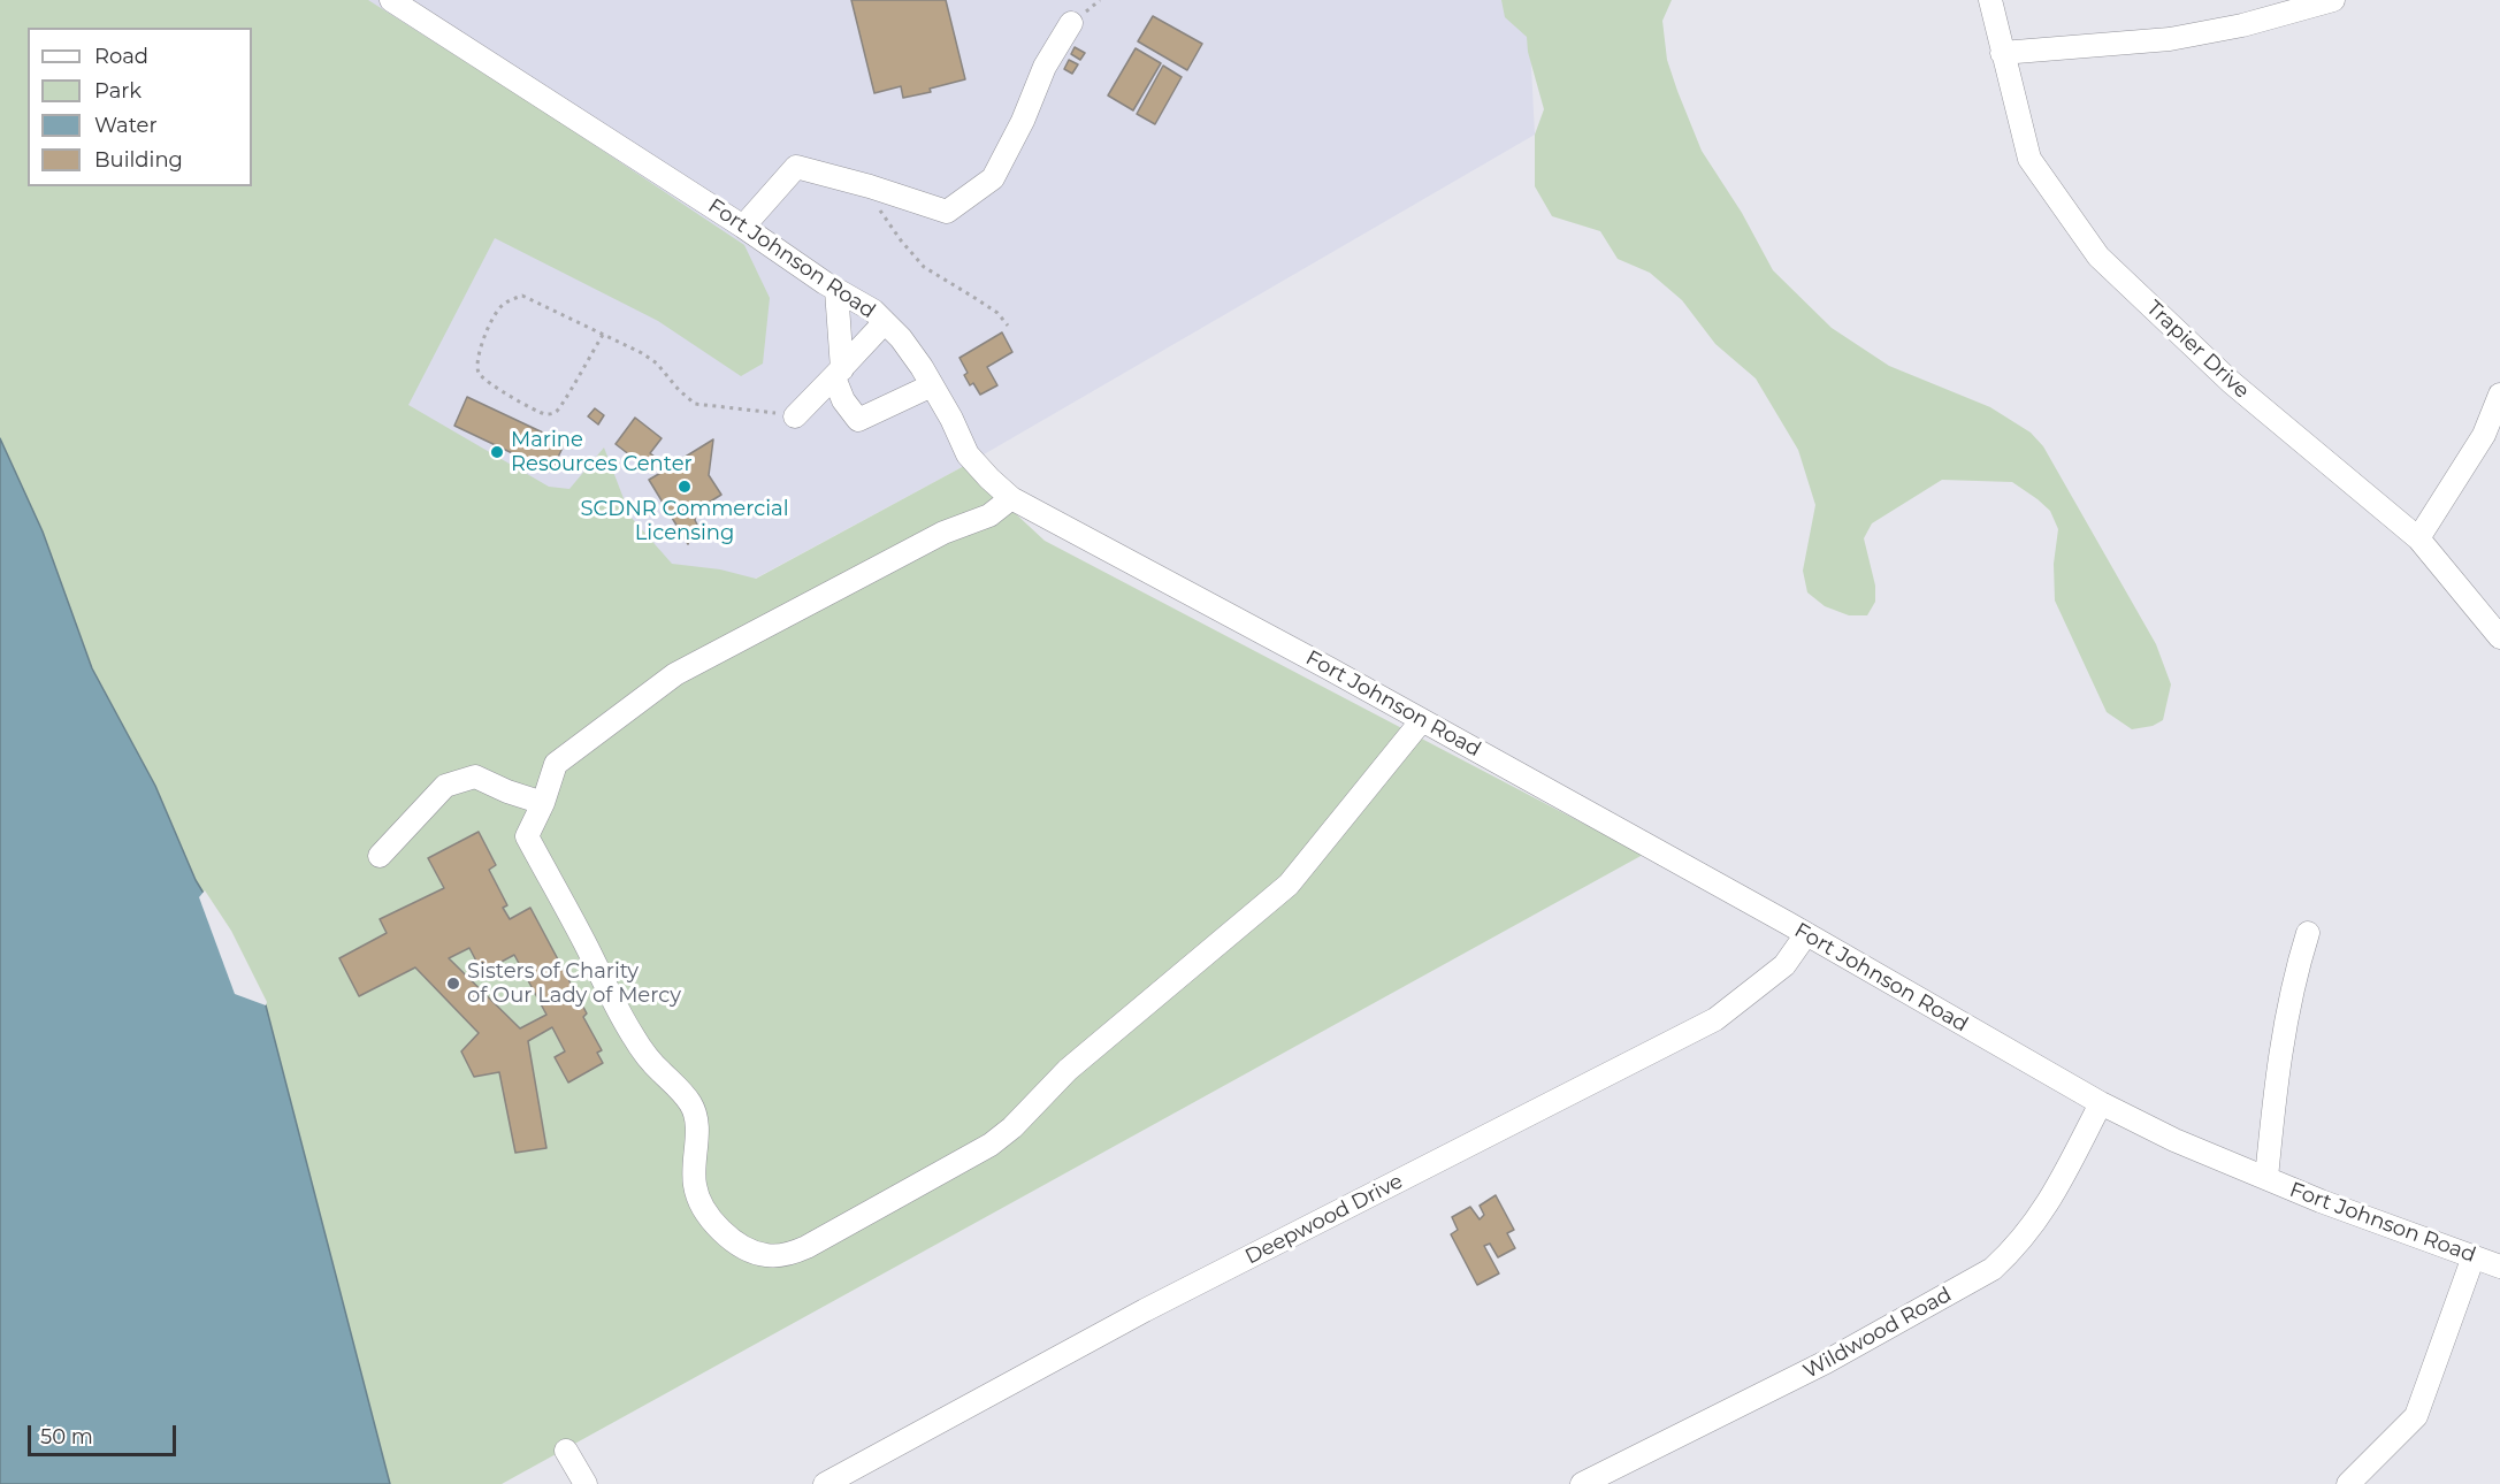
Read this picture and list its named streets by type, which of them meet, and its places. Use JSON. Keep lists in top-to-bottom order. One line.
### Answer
{"streets":{"street":["Fort Johnson Road","Trapier Drive","Deepwood Drive","Wildwood Road"]},"crossings":[["Fort Johnson Road","Deepwood Drive"],["Fort Johnson Road","Wildwood Road"]],"places":["Marine Resources Center","SCDNR Commercial Licensing","Sisters of Charity of Our Lady of Mercy"],"legend":["Road","Park","Water","Building"],"scale_bar":"50 m"}
